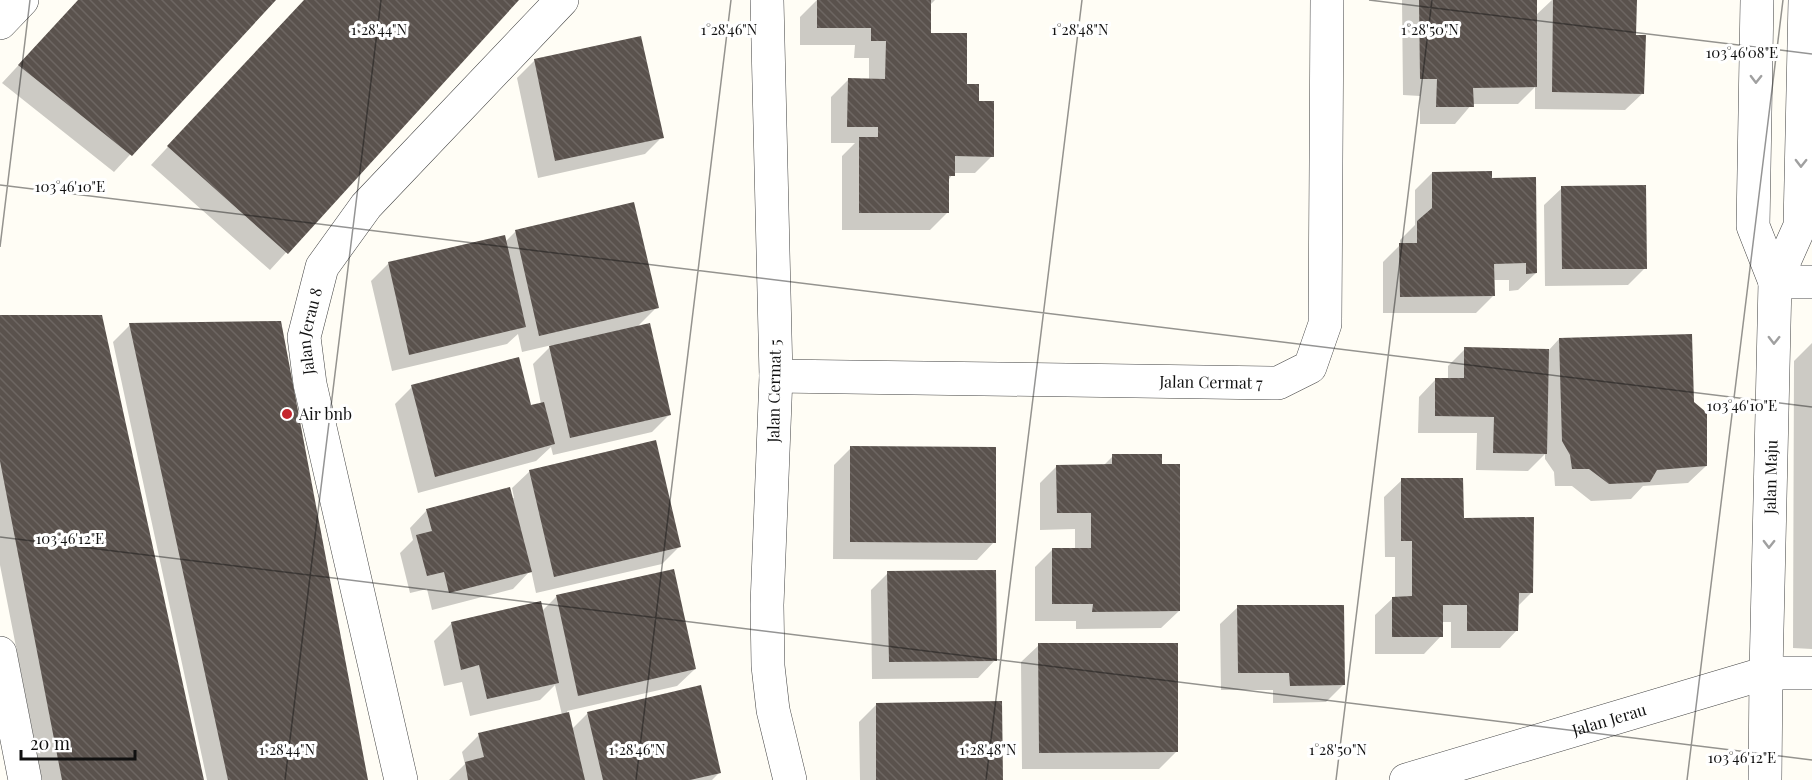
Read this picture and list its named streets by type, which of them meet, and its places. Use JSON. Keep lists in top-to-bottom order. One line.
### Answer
{"streets":{"street":["Jalan Jerau 8","Jalan Cermat 7","Jalan Cermat 5","Jalan Maju","Jalan Jerau"]},"crossings":[["Jalan Cermat 7","Jalan Cermat 5"],["Jalan Maju","Jalan Jerau"]],"one_way":["Jalan Maju"],"places":["Air bnb"],"scale_bar":"20 m","coordinates":["1°28'44\"N","1°28'46\"N","1°28'48\"N","1°28'50\"N","103°46'08\"E","103°46'10\"E","103°46'12\"E"]}
